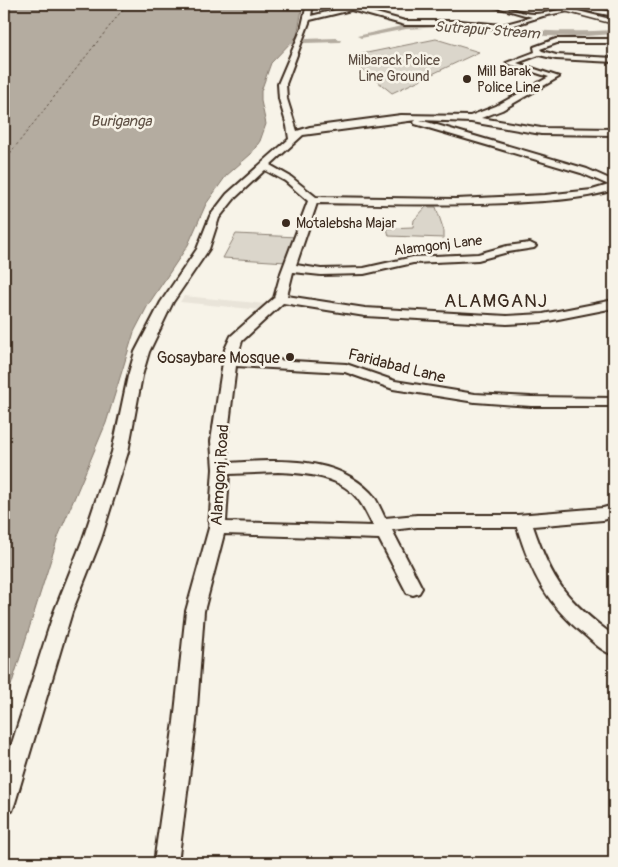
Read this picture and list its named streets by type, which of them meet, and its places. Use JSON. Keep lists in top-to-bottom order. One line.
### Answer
{"streets":{"street":["Alamgonj Lane","Faridabad Lane","Alamgonj Road"]},"crossings":[["Alamgonj Lane","Alamgonj Road"],["Faridabad Lane","Alamgonj Road"]],"districts":["ALAMGANJ"],"water":["Sutrapur Stream","Buriganga"],"parks":["Milbarack Police Line Ground"],"places":["Mill Barak Police Line","Motalebsha Majar","Gosaybare Mosque"]}
